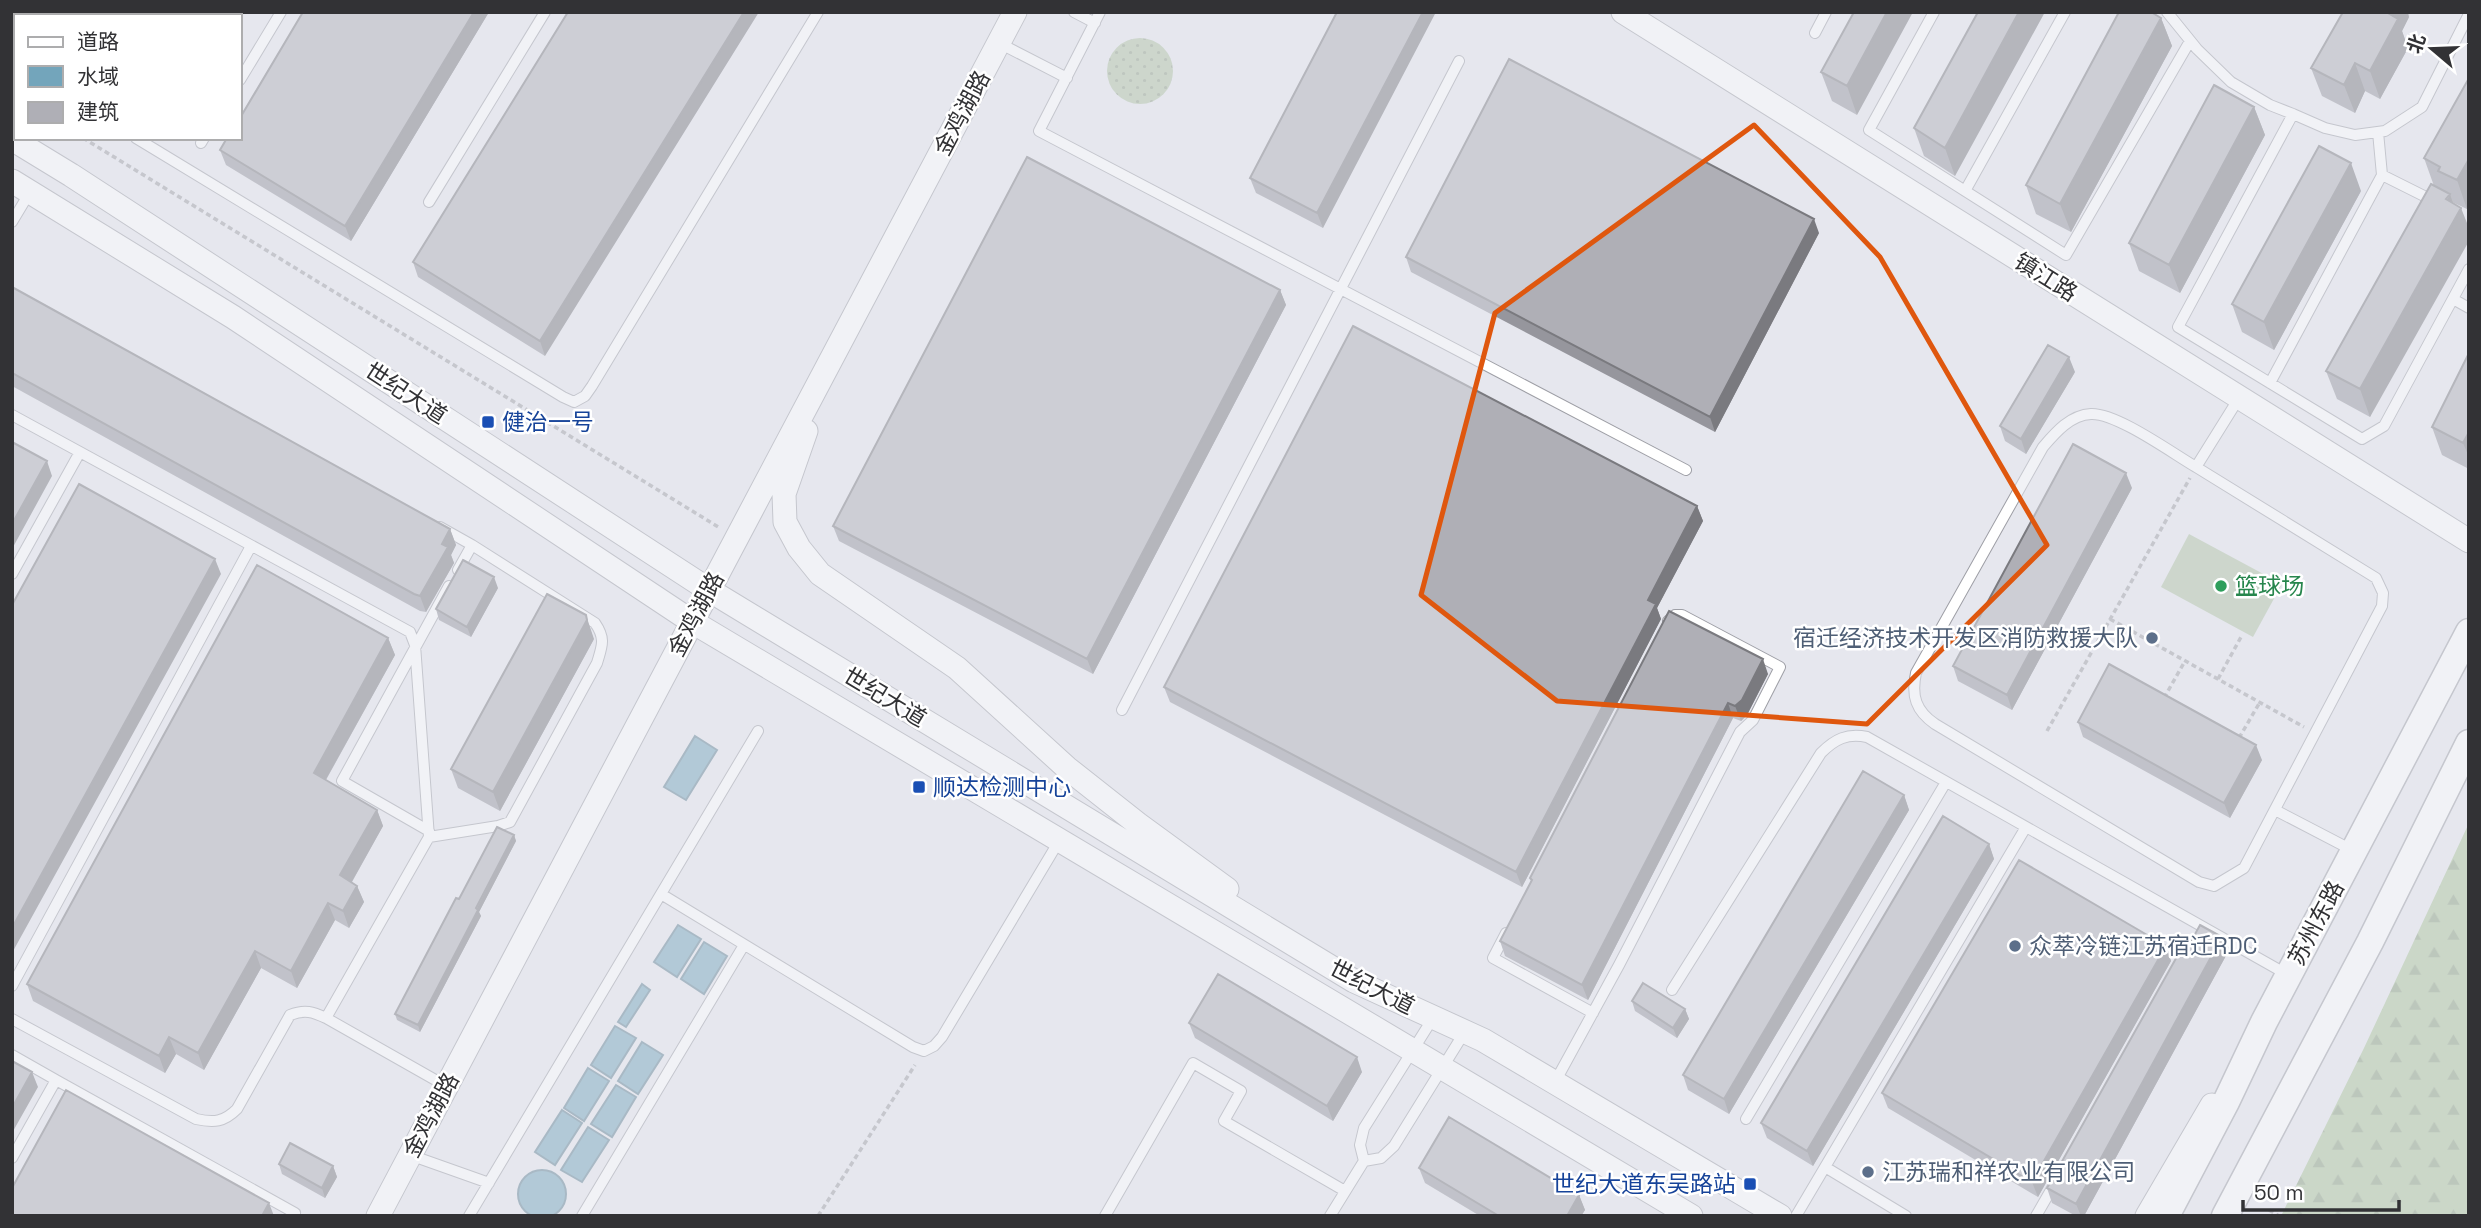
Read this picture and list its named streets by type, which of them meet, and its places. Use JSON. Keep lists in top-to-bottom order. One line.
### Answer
{"streets":{"main road":["苏州东路"],"street":["金鸡湖路","镇江路","世纪大道"]},"crossings":[["金鸡湖路","世纪大道"]],"places":{"transit":["健治一号","顺达检测中心","世纪大道东吴路站"],"other":["篮球场","宿迁经济技术开发区消防救援大队","众萃冷链江苏宿迁RDC","江苏瑞和祥农业有限公司"]},"legend":["道路","水域","建筑"],"scale_bar":"50 m","north":"left"}
